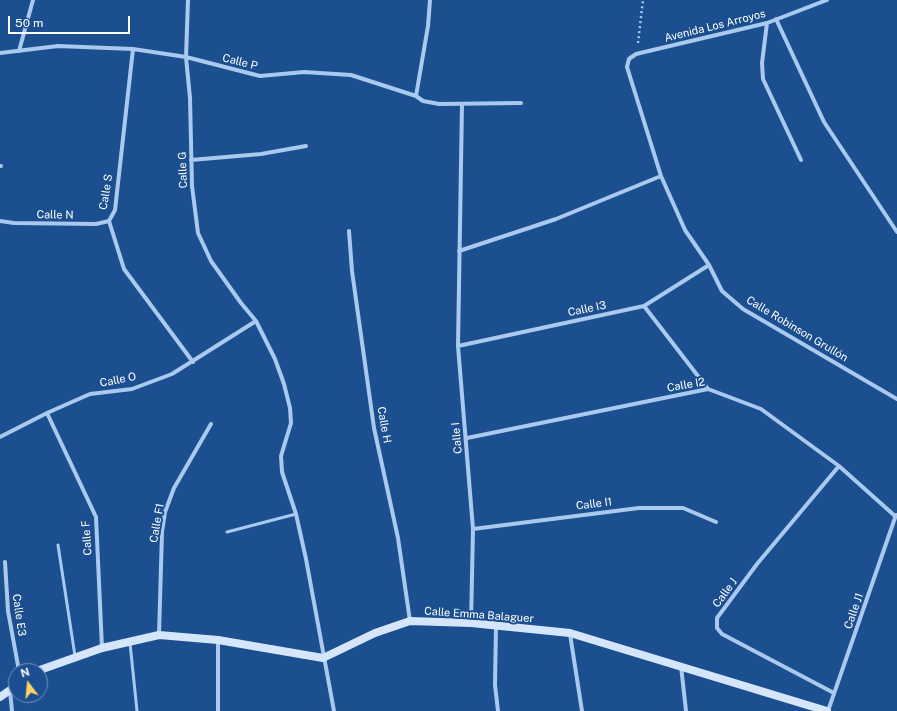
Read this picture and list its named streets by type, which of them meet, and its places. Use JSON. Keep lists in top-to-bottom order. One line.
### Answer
{"streets":{"street":["Avenida Los Arroyos","Calle P","Calle G","Calle S","Calle N","Calle I3","Calle Robinson Grullón","Calle O","Calle I2","Calle H","Calle I","Calle I1","Calle F1","Calle F","Calle J","Calle J1","Calle E3","Calle Emma Balaguer"]},"crossings":[["Avenida Los Arroyos","Calle Robinson Grullón"],["Calle P","Calle G"],["Calle P","Calle S"],["Calle P","Calle I"],["Calle G","Calle O"],["Calle G","Calle Emma Balaguer"],["Calle S","Calle N"],["Calle S","Calle O"],["Calle I3","Calle Robinson Grullón"],["Calle I3","Calle I"],["Calle O","Calle F"],["Calle I2","Calle I"],["Calle I2","Calle J"],["Calle I2","Calle J1"],["Calle H","Calle Emma Balaguer"],["Calle I","Calle I1"],["Calle I","Calle Emma Balaguer"],["Calle J","Calle J1"],["Calle J1","Calle Emma Balaguer"]],"scale_bar":"50 m","north":"top"}
